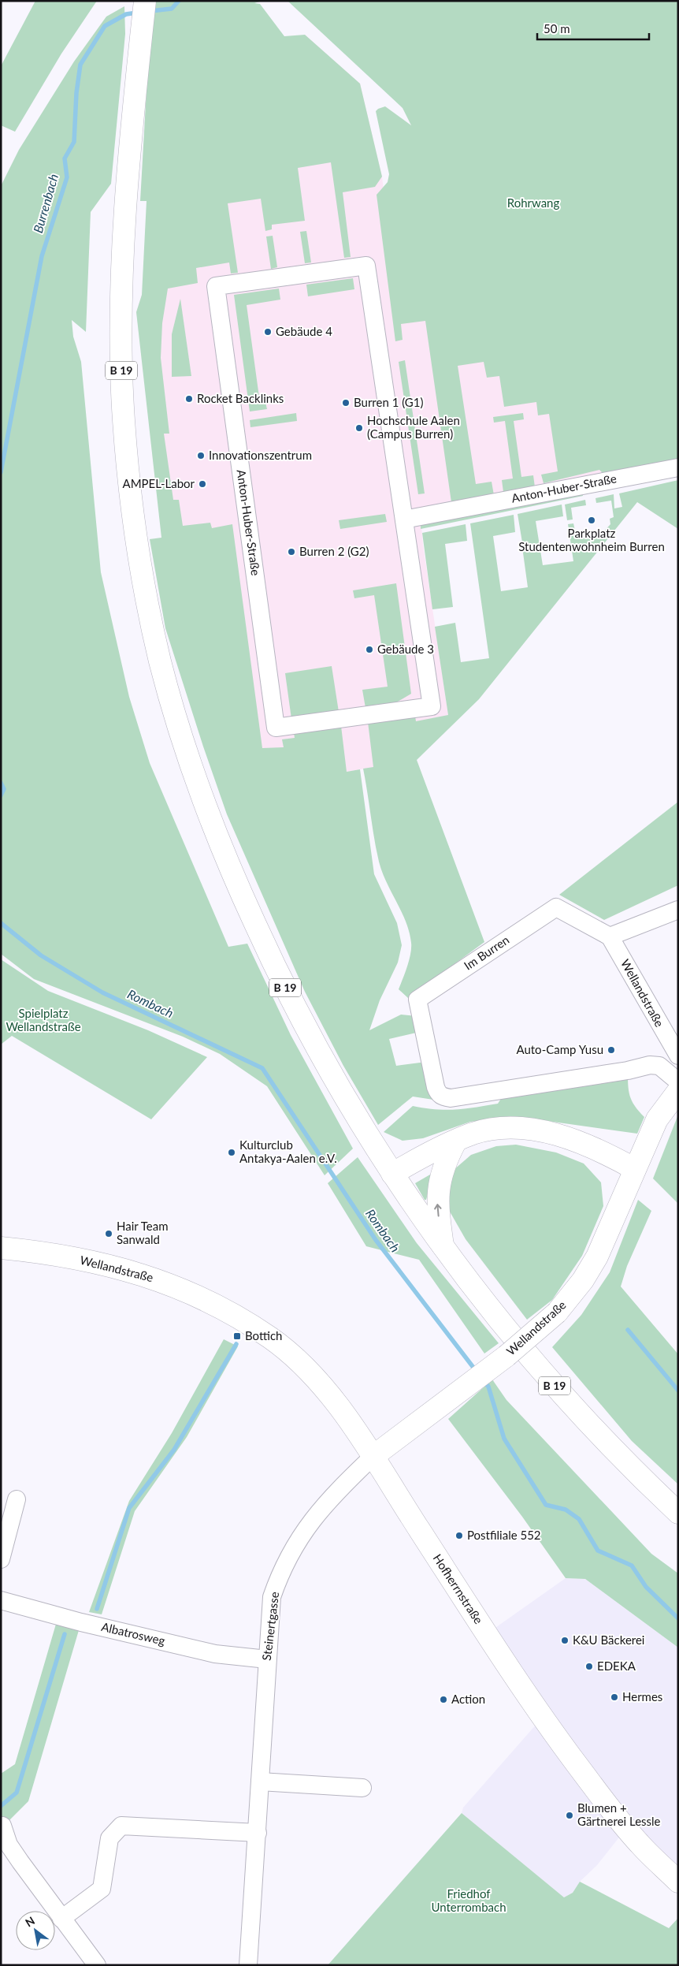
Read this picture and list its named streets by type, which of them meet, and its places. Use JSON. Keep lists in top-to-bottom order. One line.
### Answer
{"streets":{"main road":["B 19","Wellandstraße","Hofherrnstraße"],"street":["Anton-Huber-Straße","Im Burren","Steinertgasse","Albatrosweg"]},"crossings":[["Im Burren","Wellandstraße"],["Wellandstraße","Hofherrnstraße"],["Wellandstraße","Steinertgasse"],["Hofherrnstraße","Steinertgasse"],["Steinertgasse","Albatrosweg"]],"water":["Burrenbach","Rombach"],"parks":["Rohrwang","Spielplatz Wellandstraße","Friedhof Unterrombach"],"places":{"other":["Gebäude 4","Rocket Backlinks","Burren 1 (G1)","Hochschule Aalen (Campus Burren)","Innovationszentrum","AMPEL-Labor","Parkplatz Studentenwohnheim Burren","Burren 2 (G2)","Gebäude 3","Auto-Camp Yusu","Kulturclub Antakya-Aalen e.V.","Hair Team Sanwald","Postfiliale 552","K&U Bäckerei","EDEKA","Hermes","Action","Blumen + Gärtnerei Lessle"],"transit":["Bottich"]},"scale_bar":"50 m","north":"top left"}
